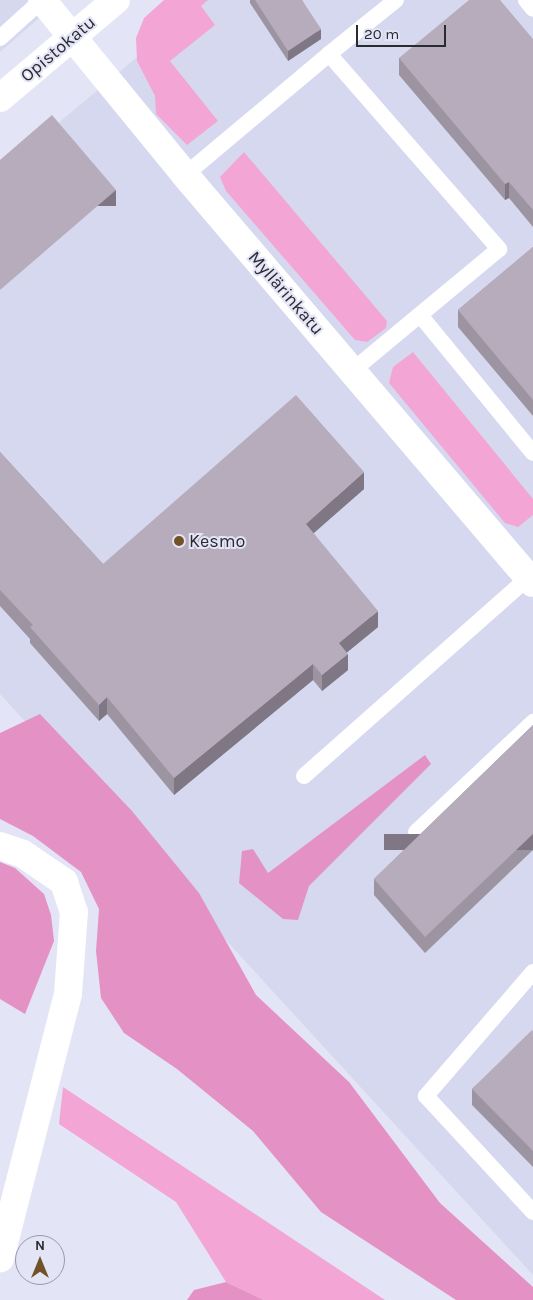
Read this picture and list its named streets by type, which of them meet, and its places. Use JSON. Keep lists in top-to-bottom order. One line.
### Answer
{"streets":{"street":["Opistokatu","Myllärinkatu"]},"crossings":[["Opistokatu","Myllärinkatu"]],"places":["Kesmo"],"scale_bar":"20 m","north":"top"}
